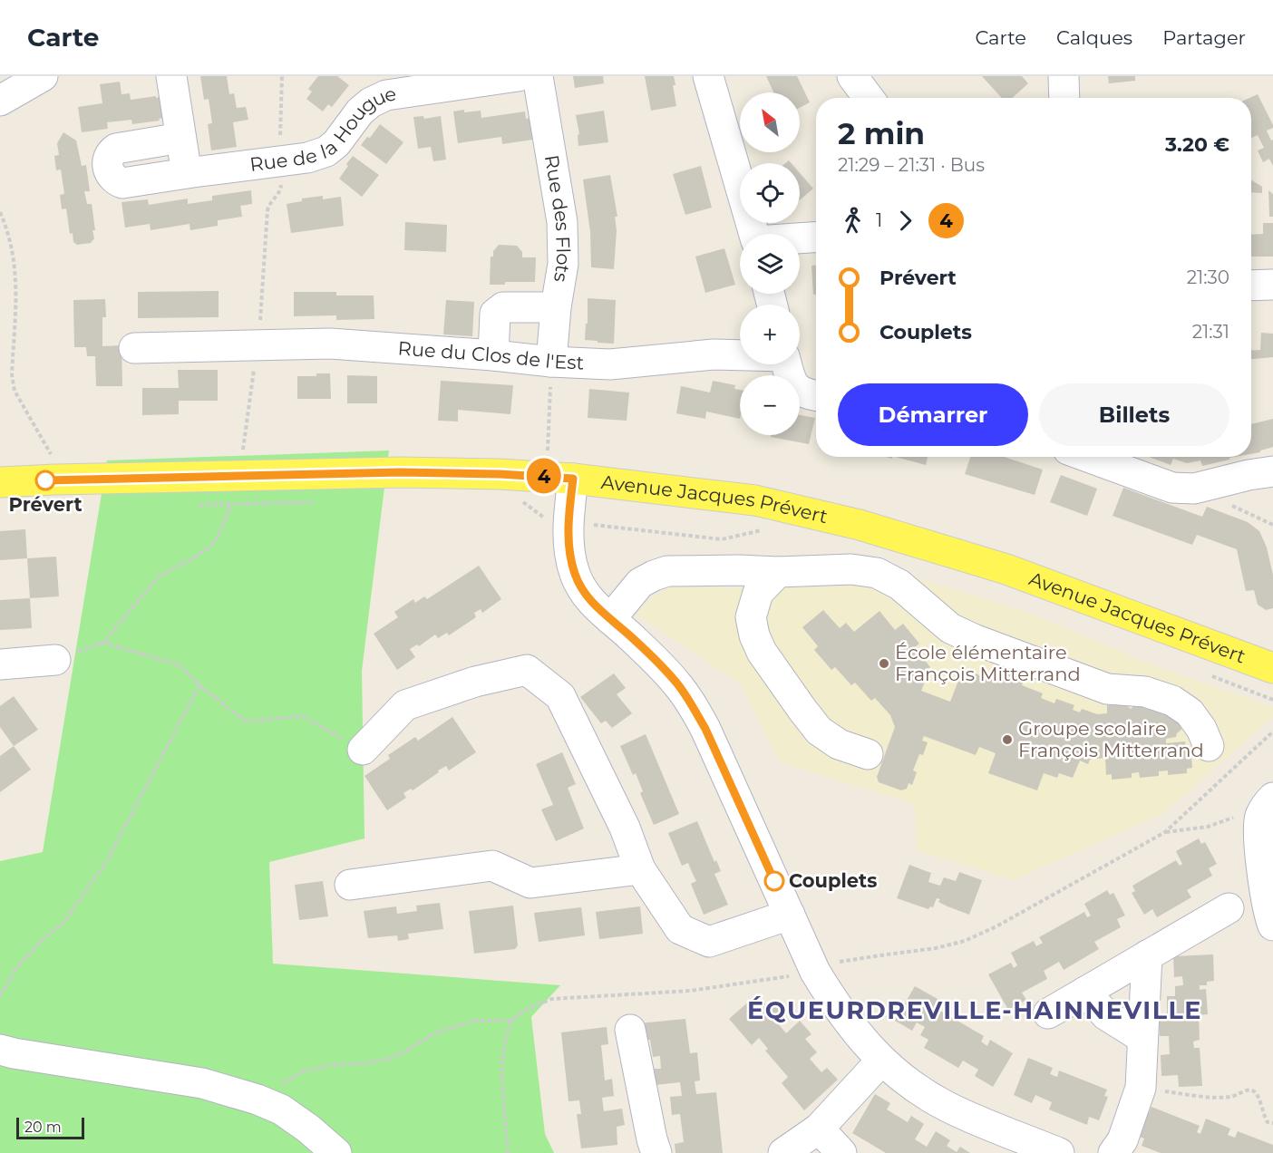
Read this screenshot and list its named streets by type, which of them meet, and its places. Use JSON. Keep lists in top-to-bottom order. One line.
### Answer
{"streets":{"main road":["Avenue Jacques Prévert"],"street":["Rue de la Hougue","Rue des Flots","Rue du Clos de l'Est"]},"crossings":[["Rue des Flots","Rue du Clos de l'Est"]],"districts":["ÉQUEURDREVILLE-HAINNEVILLE"],"places":["Prévert","École élémentaire François Mitterrand","Groupe scolaire François Mitterrand","Couplets"],"lines":["bus line 4"],"scale_bar":"20 m","north":"top left","page":{"header":"Carte","nav":["Carte","Calques","Partager"],"on_map":"4","map_buttons":["+","−"],"heading":["2 min","21:29 – 21:31 · Bus","3.20 €"],"legs":["1","4"],"list":[{"name":"Prévert","value":"21:30"},{"name":"Couplets","value":"21:31"}],"buttons":["Démarrer","Billets"],"scale":"20 m"}}
